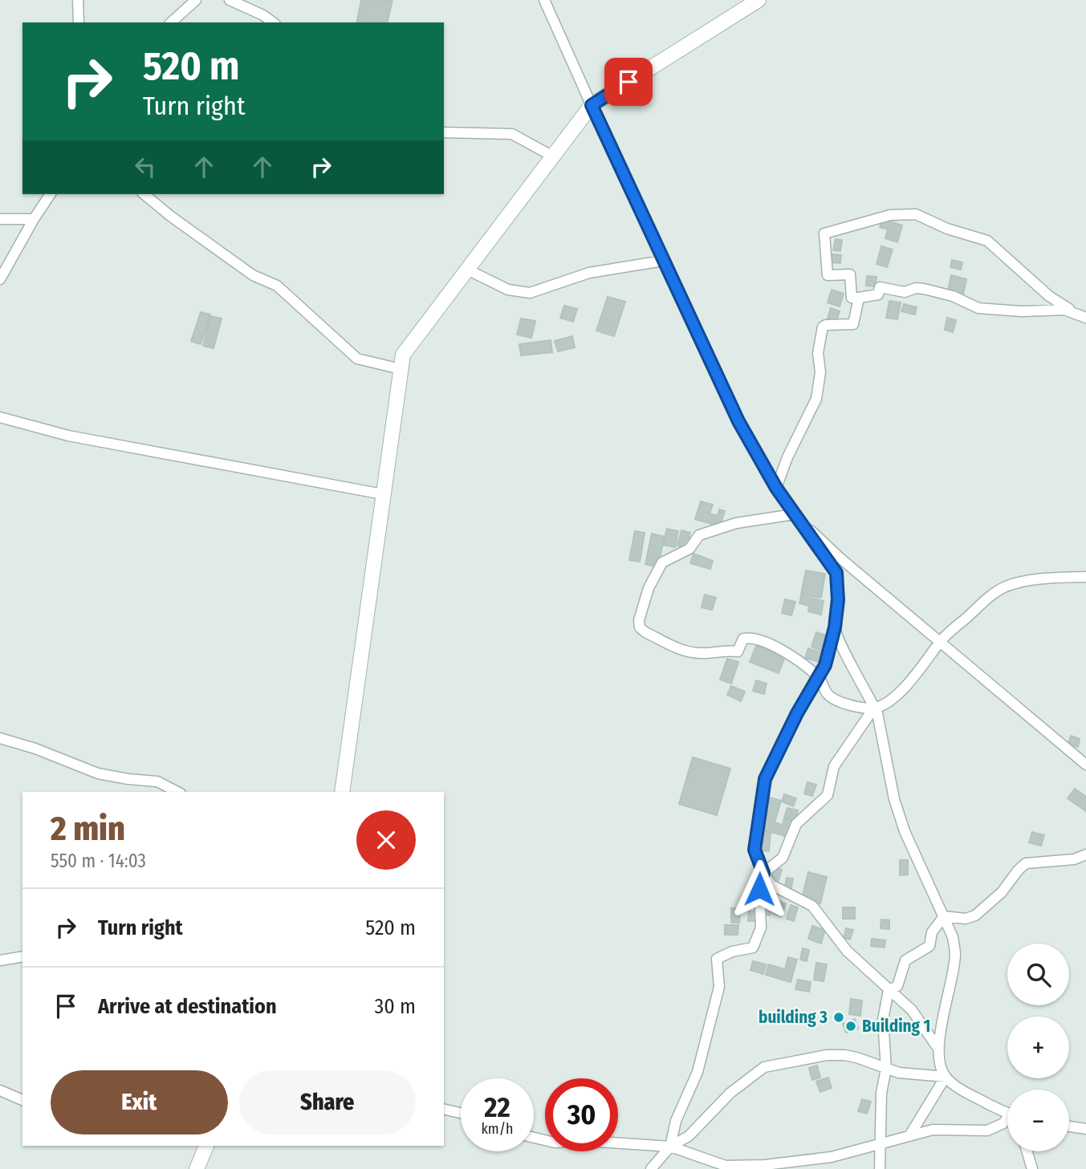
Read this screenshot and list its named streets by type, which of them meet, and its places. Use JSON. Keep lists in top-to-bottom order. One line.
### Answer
{"places":["building 3","Building 1"],"page":{"turn":["520 m","Turn right"],"heading":["2 min","550 m · 14:03"],"list":[{"name":"Turn right","value":"520 m"},{"name":"Arrive at destination","value":"30 m"}],"map_buttons":["+","−"],"buttons":["Exit","Share"],"speed":"22 km/h","limit":"30"}}
